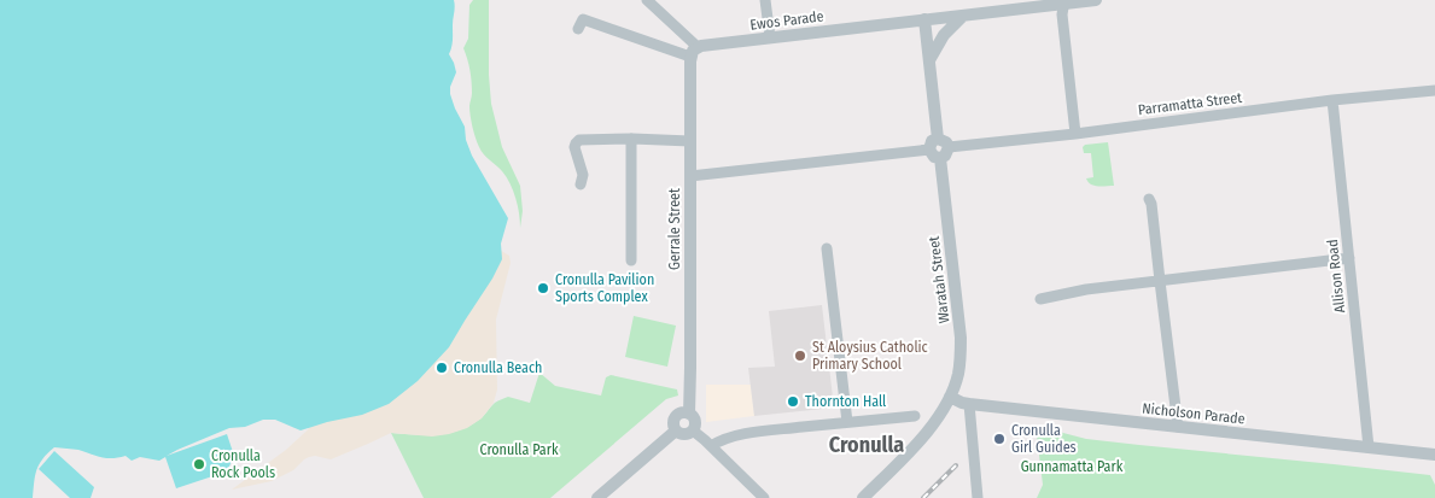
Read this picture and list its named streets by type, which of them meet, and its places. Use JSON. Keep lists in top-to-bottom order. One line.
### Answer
{"streets":{"street":["Ewos Parade","Parramatta Street","Gerrale Street","Allison Road","Waratah Street","Nicholson Parade"]},"crossings":[["Ewos Parade","Gerrale Street"],["Parramatta Street","Allison Road"],["Parramatta Street","Waratah Street"],["Allison Road","Nicholson Parade"],["Waratah Street","Nicholson Parade"]],"districts":["Cronulla"],"parks":["Cronulla Park","Gunnamatta Park"],"places":["Cronulla Pavilion Sports Complex","St Aloysius Catholic Primary School","Cronulla Beach","Thornton Hall","Cronulla Girl Guides","Cronulla Rock Pools"]}
